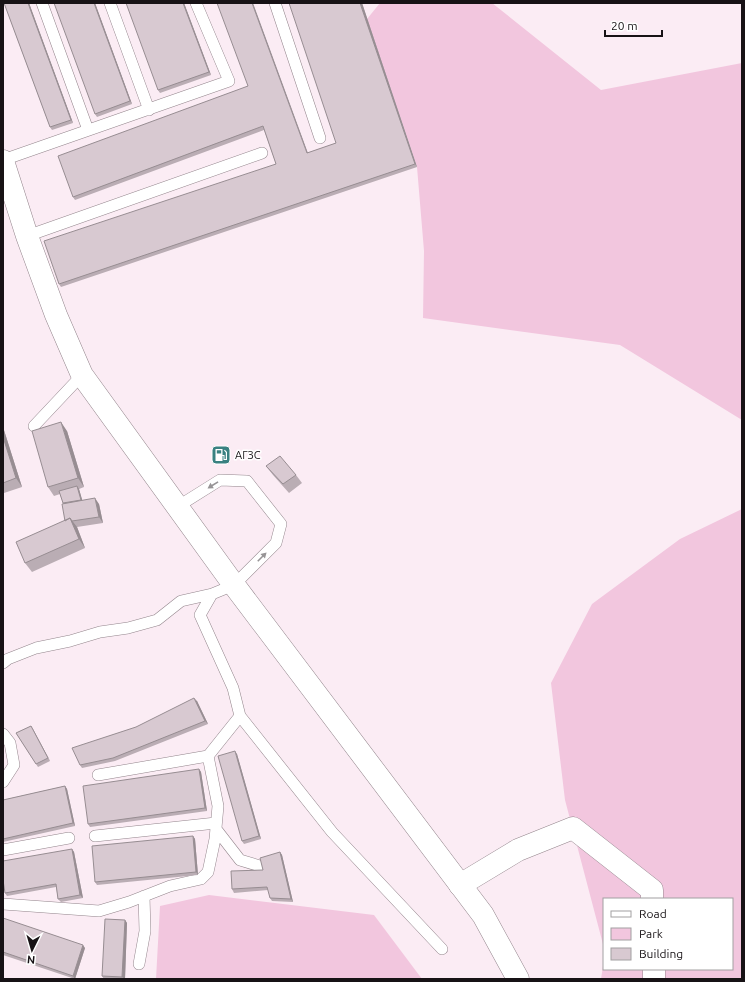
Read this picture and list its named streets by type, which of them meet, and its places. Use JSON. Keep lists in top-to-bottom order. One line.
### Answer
{"places":{"fuel station":["АГЗС"]},"legend":["Road","Park","Building"],"scale_bar":"20 m","north":"bottom"}
